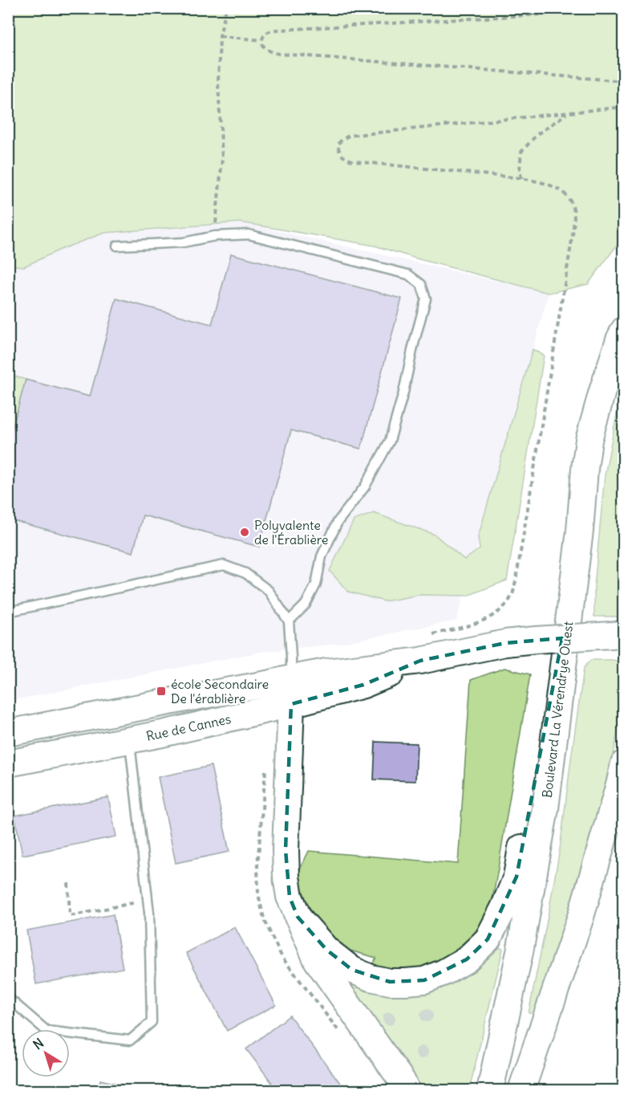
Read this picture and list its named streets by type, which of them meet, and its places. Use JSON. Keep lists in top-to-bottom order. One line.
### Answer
{"streets":{"main road":["Boulevard La Vérendrye Ouest","Rue de Cannes"]},"places":{"other":["Polyvalente de l'Érablière"],"transit":["école Secondaire De l'érablière"]},"north":"top left"}
